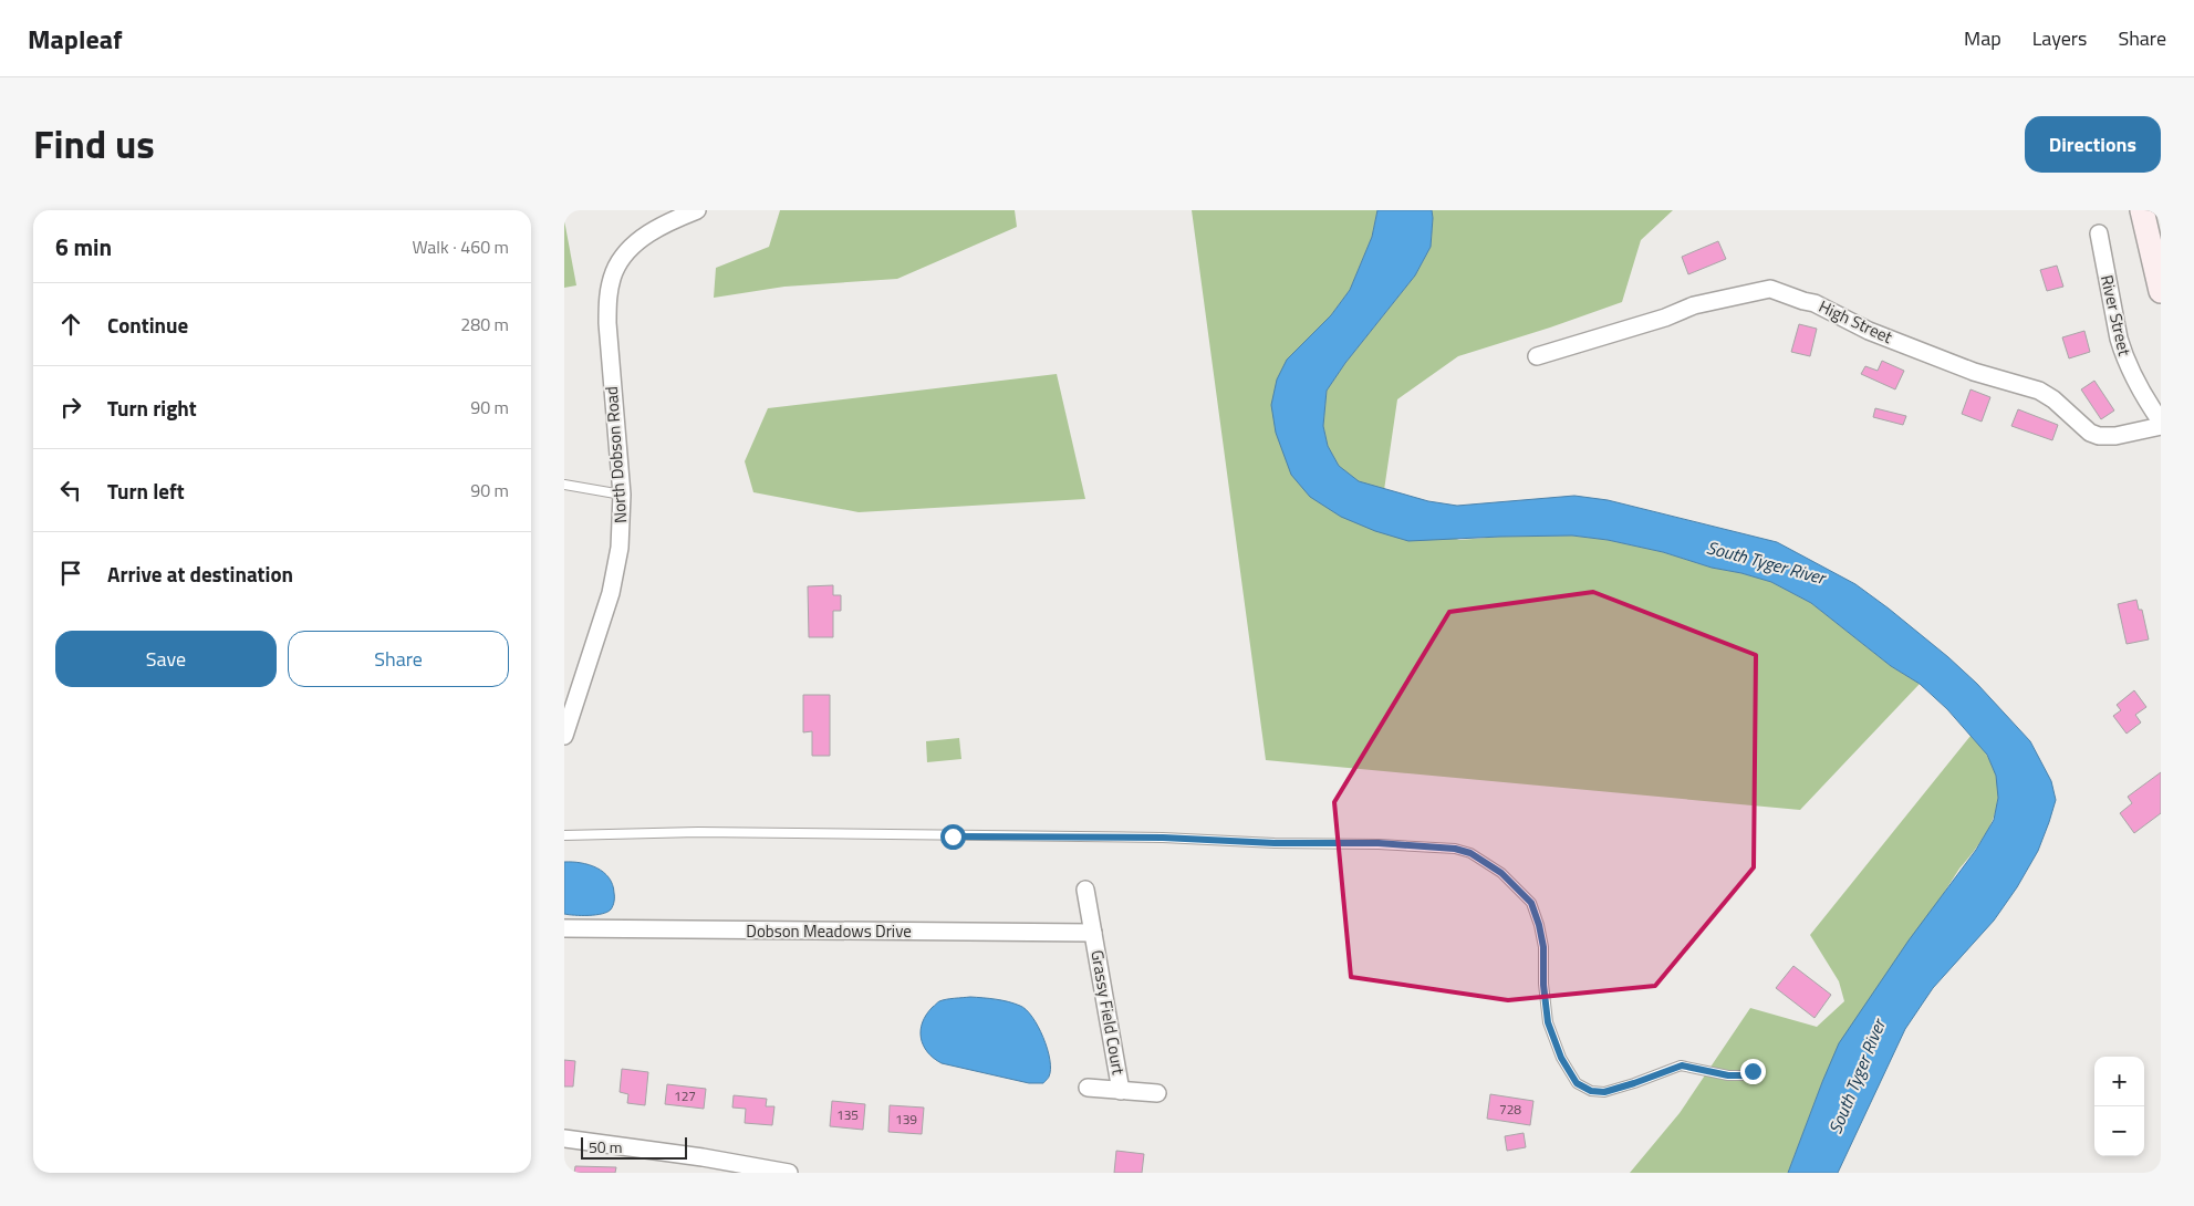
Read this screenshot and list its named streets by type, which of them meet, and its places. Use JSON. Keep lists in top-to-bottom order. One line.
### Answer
{"streets":{"street":["River Street","High Street","North Dobson Road","Dobson Meadows Drive","Grassy Field Court"]},"crossings":[["Dobson Meadows Drive","Grassy Field Court"]],"water":["South Tyger River"],"house_numbers":["127","728","135","139"],"scale_bar":"50 m","page":{"header":"Mapleaf","nav":["Map","Layers","Share"],"title":"Find us","buttons":["Directions",["Save","Share"]],"heading":["6 min","Walk · 460 m"],"list":[["Continue","280 m"],["Turn right","90 m"],["Turn left","90 m"],"Arrive at destination"],"map_buttons":["+","−"],"scale":"50 m"}}
